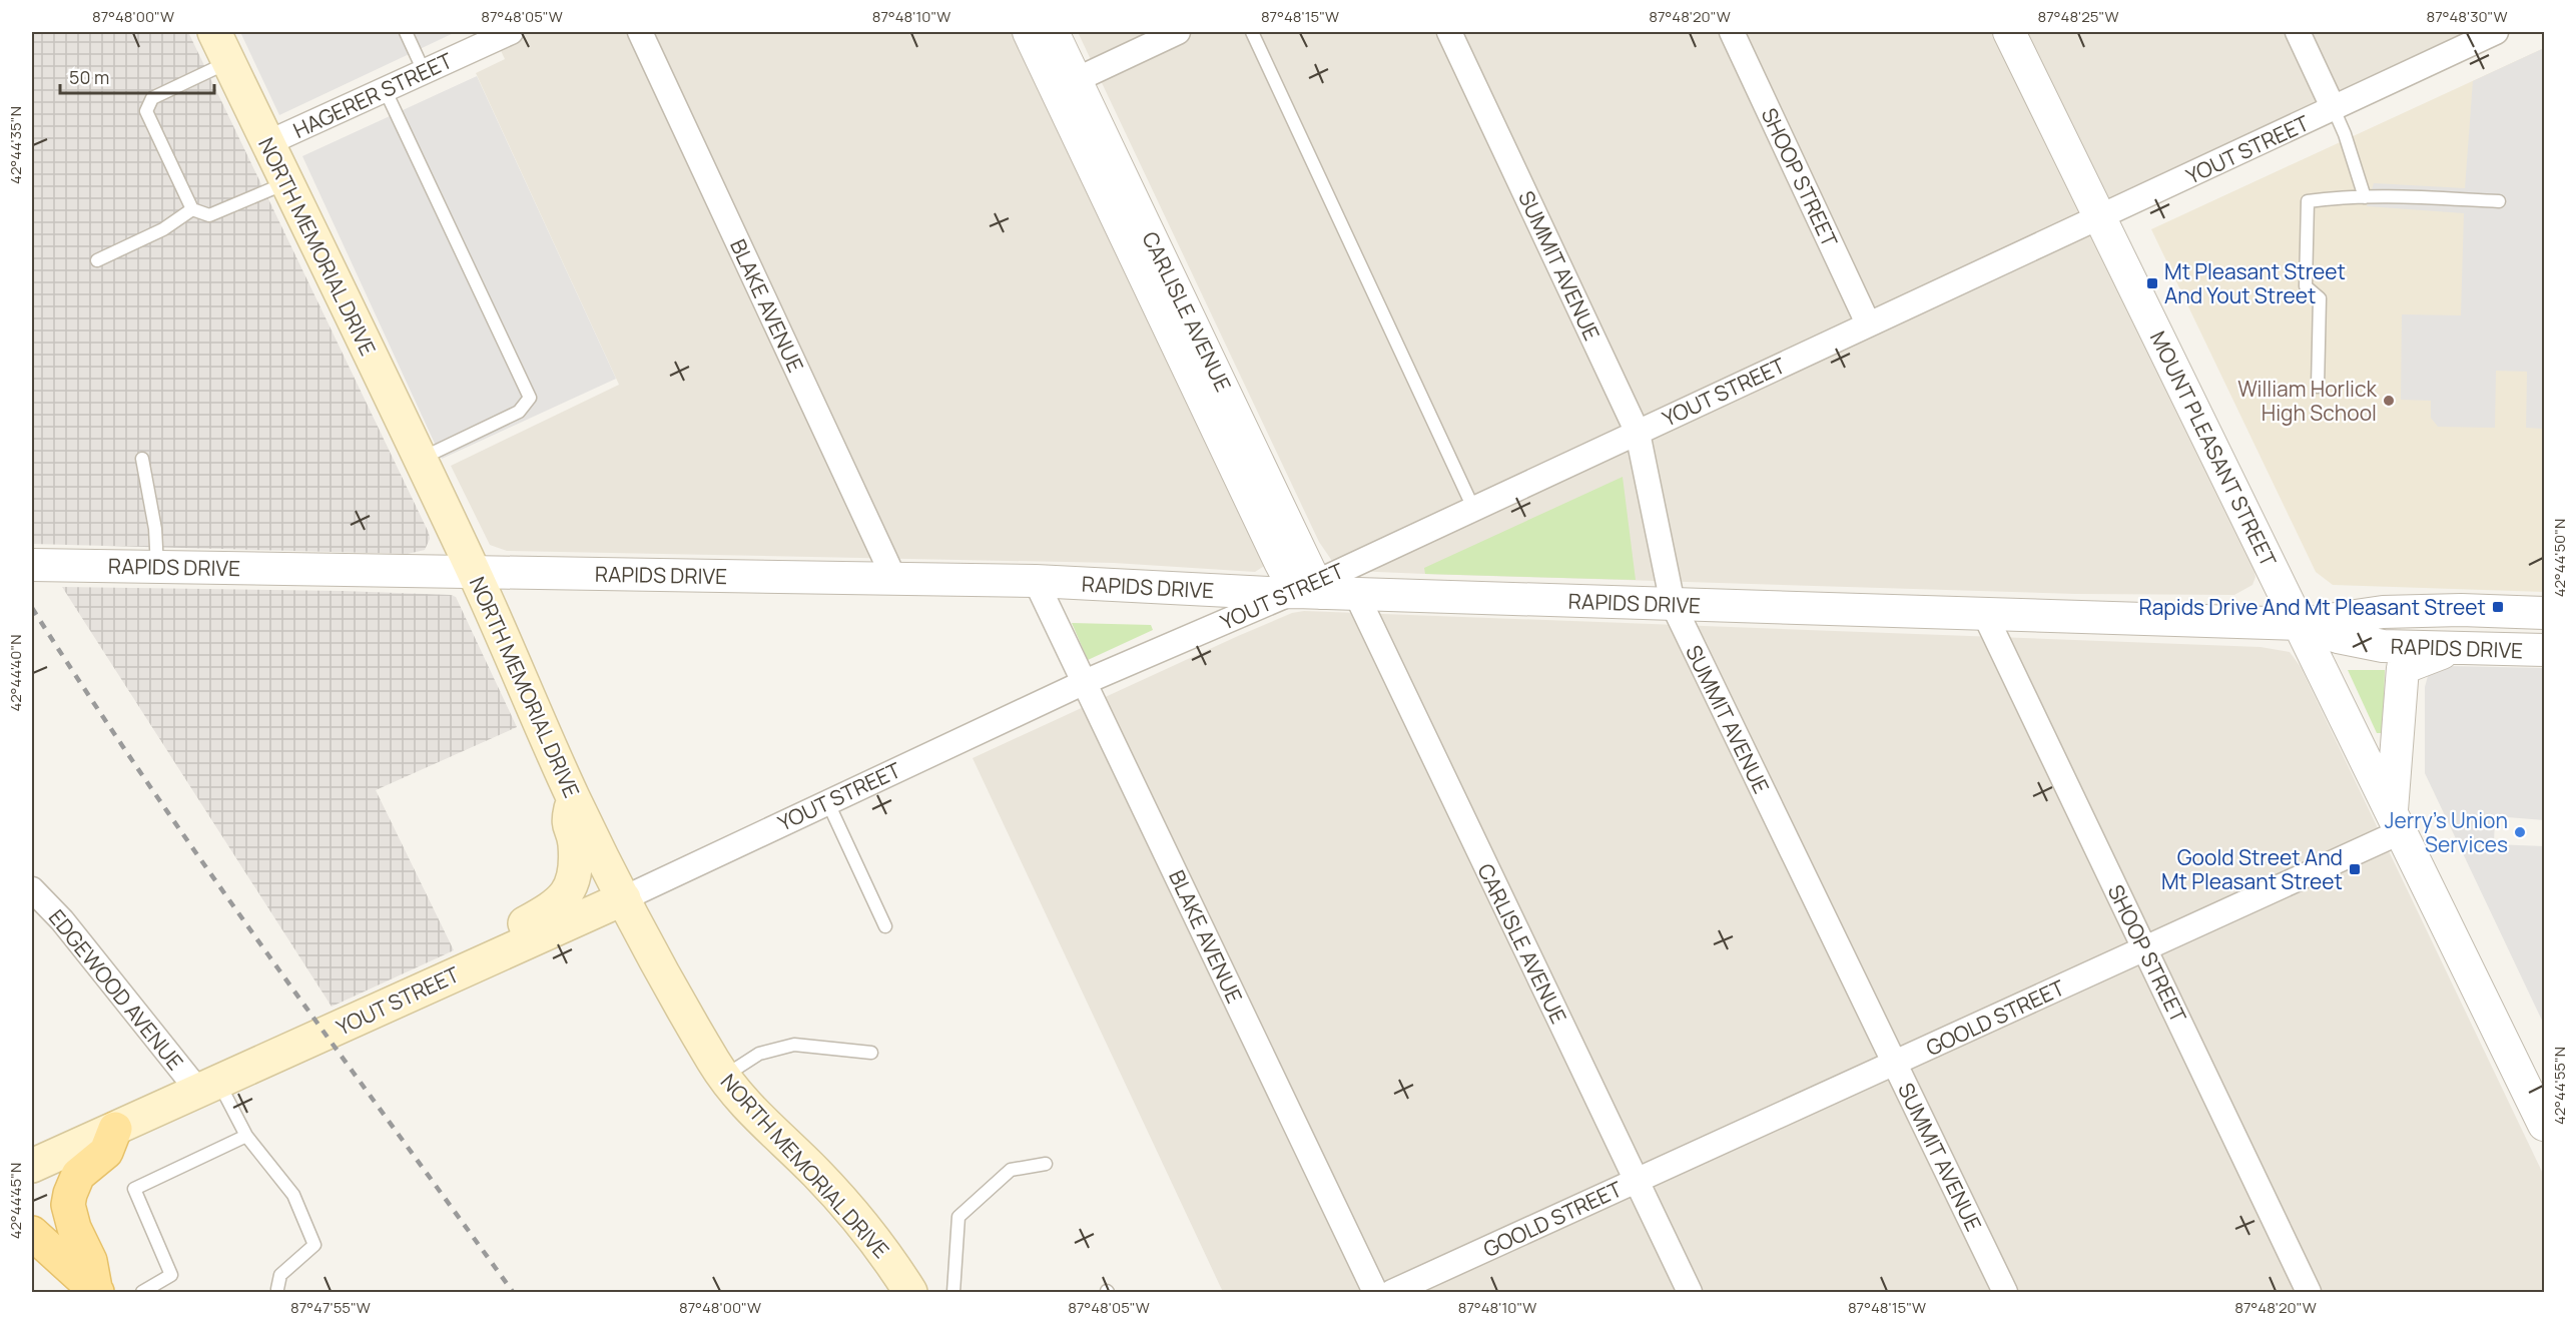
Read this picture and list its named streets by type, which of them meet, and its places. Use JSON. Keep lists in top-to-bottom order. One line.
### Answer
{"streets":{"main road":["YOUT STREET","NORTH MEMORIAL DRIVE"],"street":["HAGERER STREET","SHOOP STREET","SUMMIT AVENUE","BLAKE AVENUE","CARLISLE AVENUE","MOUNT PLEASANT STREET","RAPIDS DRIVE","EDGEWOOD AVENUE","GOOLD STREET"]},"crossings":[["HAGERER STREET","NORTH MEMORIAL DRIVE"],["YOUT STREET","SHOOP STREET"],["YOUT STREET","NORTH MEMORIAL DRIVE"],["YOUT STREET","SUMMIT AVENUE"],["YOUT STREET","BLAKE AVENUE"],["YOUT STREET","CARLISLE AVENUE"],["YOUT STREET","MOUNT PLEASANT STREET"],["YOUT STREET","RAPIDS DRIVE"],["YOUT STREET","EDGEWOOD AVENUE"],["SHOOP STREET","RAPIDS DRIVE"],["SHOOP STREET","GOOLD STREET"],["NORTH MEMORIAL DRIVE","RAPIDS DRIVE"],["SUMMIT AVENUE","RAPIDS DRIVE"],["SUMMIT AVENUE","GOOLD STREET"],["BLAKE AVENUE","RAPIDS DRIVE"],["CARLISLE AVENUE","RAPIDS DRIVE"],["CARLISLE AVENUE","GOOLD STREET"],["MOUNT PLEASANT STREET","RAPIDS DRIVE"],["MOUNT PLEASANT STREET","GOOLD STREET"]],"places":{"transit":["Mt Pleasant Street And Yout Street","Rapids Drive And Mt Pleasant Street","Goold Street And Mt Pleasant Street"],"other":["William Horlick High School","Jerry's Union Services"]},"scale_bar":"50 m","coordinates":["87°48'00\"W","87°48'05\"W","87°48'10\"W","87°48'15\"W","87°48'20\"W","87°48'25\"W","87°48'30\"W","42°44'35\"N","42°44'50\"N","42°44'40\"N","42°44'55\"N","42°44'45\"N","87°47'55\"W"]}
